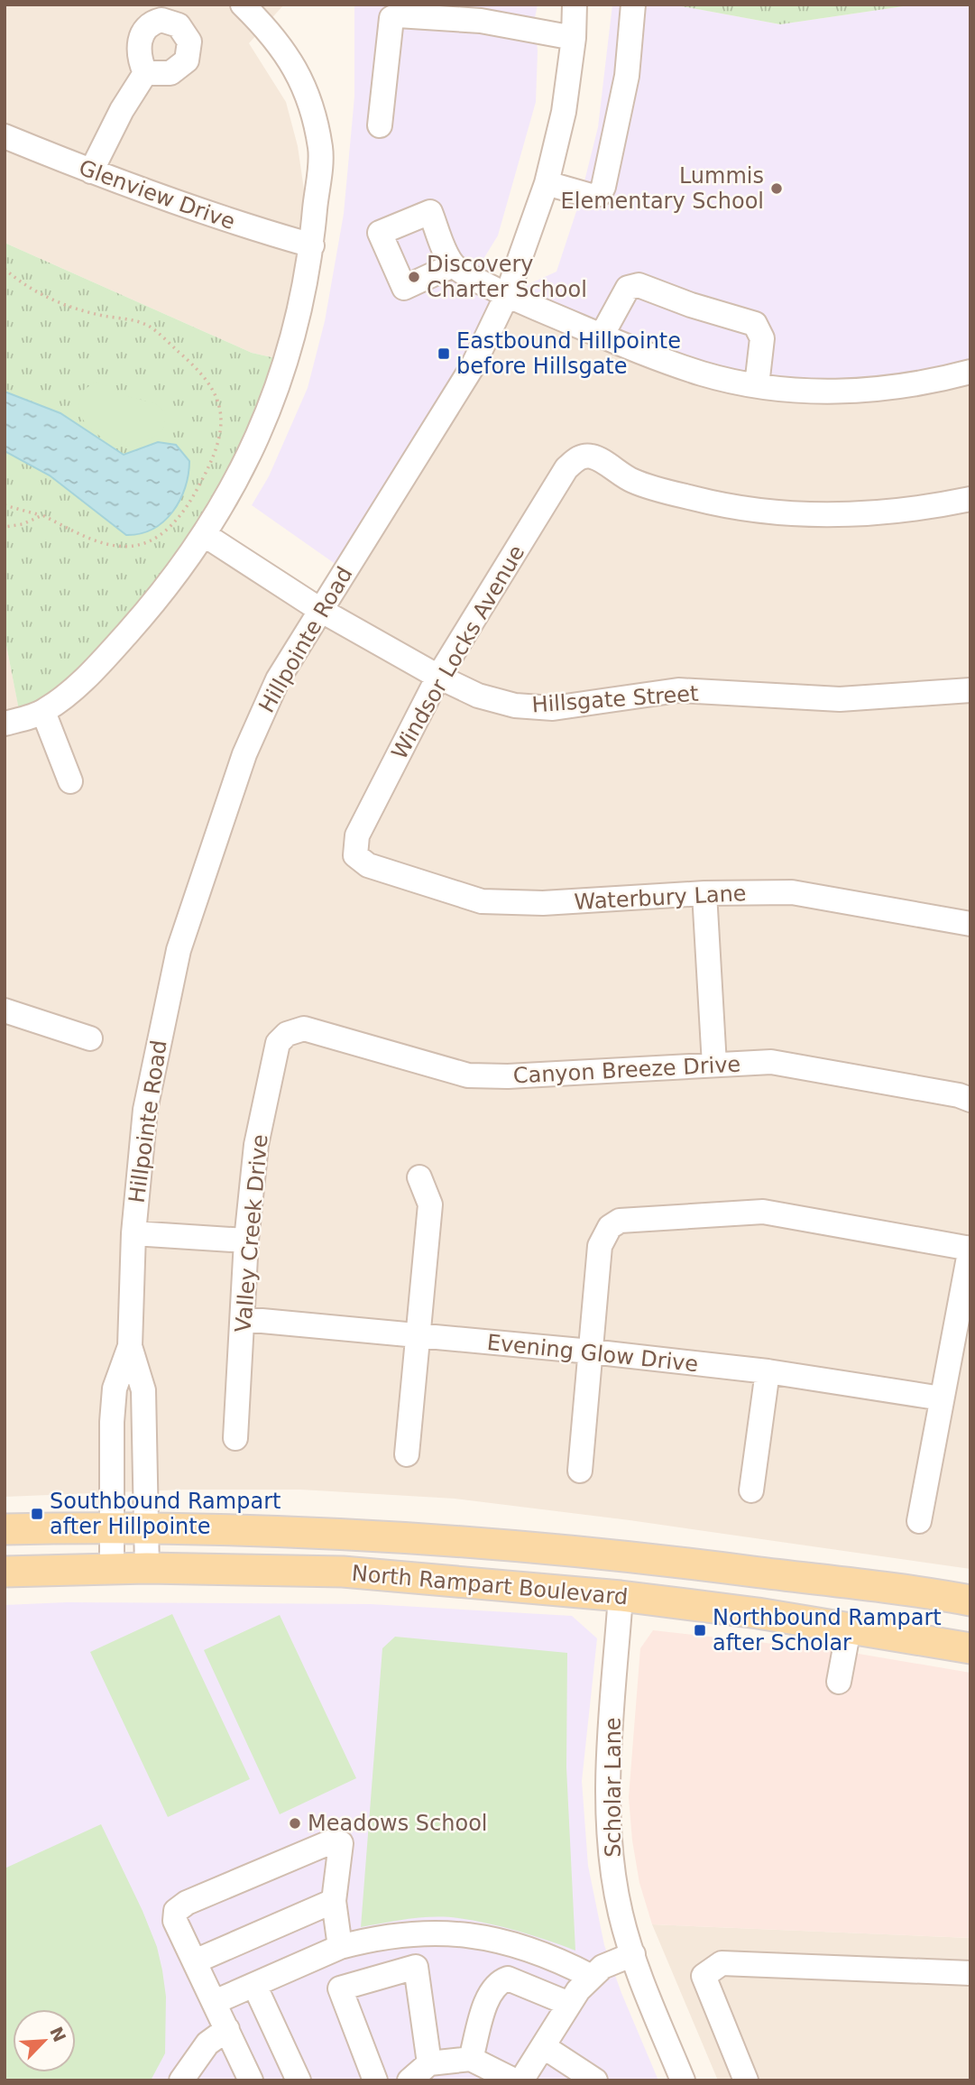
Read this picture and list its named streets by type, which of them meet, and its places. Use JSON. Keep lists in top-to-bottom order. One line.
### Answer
{"streets":{"main road":["North Rampart Boulevard"],"street":["Glenview Drive","Hillpointe Road","Windsor Locks Avenue","Hillsgate Street","Waterbury Lane","Canyon Breeze Drive","Valley Creek Drive","Evening Glow Drive","Scholar Lane"]},"crossings":[["Hillpointe Road","Hillsgate Street"],["Hillpointe Road","North Rampart Boulevard"],["Windsor Locks Avenue","Hillsgate Street"],["Windsor Locks Avenue","Waterbury Lane"],["Canyon Breeze Drive","Valley Creek Drive"],["Valley Creek Drive","Evening Glow Drive"],["North Rampart Boulevard","Scholar Lane"]],"places":{"other":["Lummis Elementary School","Discovery Charter School","Meadows School"],"transit":["Eastbound Hillpointe before Hillsgate","Southbound Rampart after Hillpointe","Northbound Rampart after Scholar"]},"north":"top right"}
